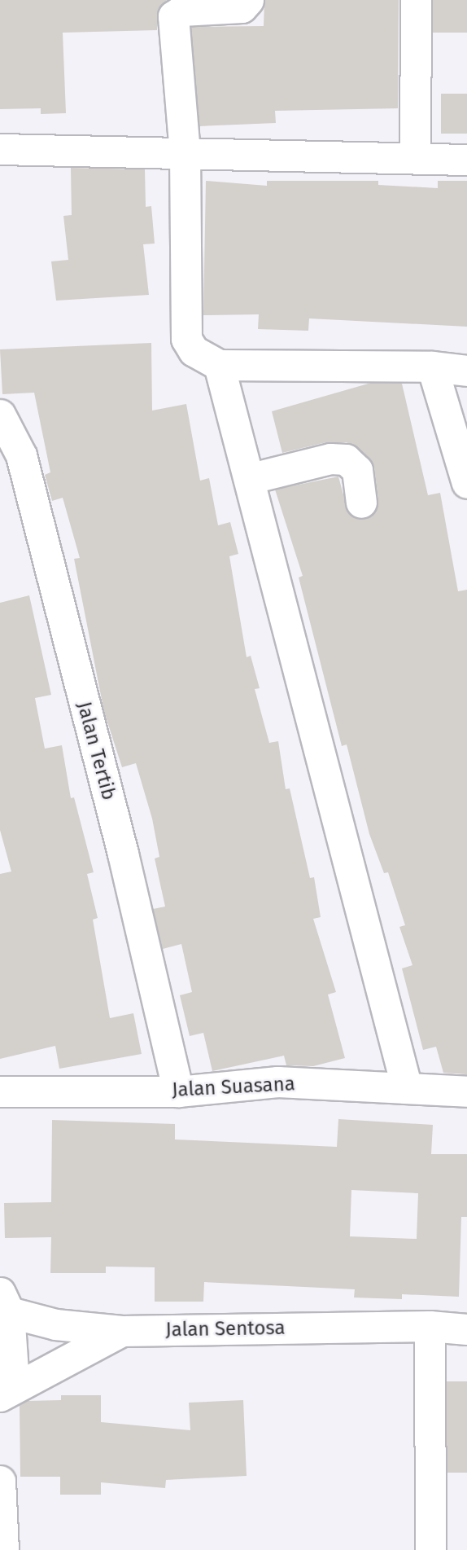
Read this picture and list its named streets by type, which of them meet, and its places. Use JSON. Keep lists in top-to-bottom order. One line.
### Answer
{"streets":{"street":["Jalan Tertib","Jalan Suasana","Jalan Sentosa"]},"crossings":[["Jalan Tertib","Jalan Suasana"]]}
